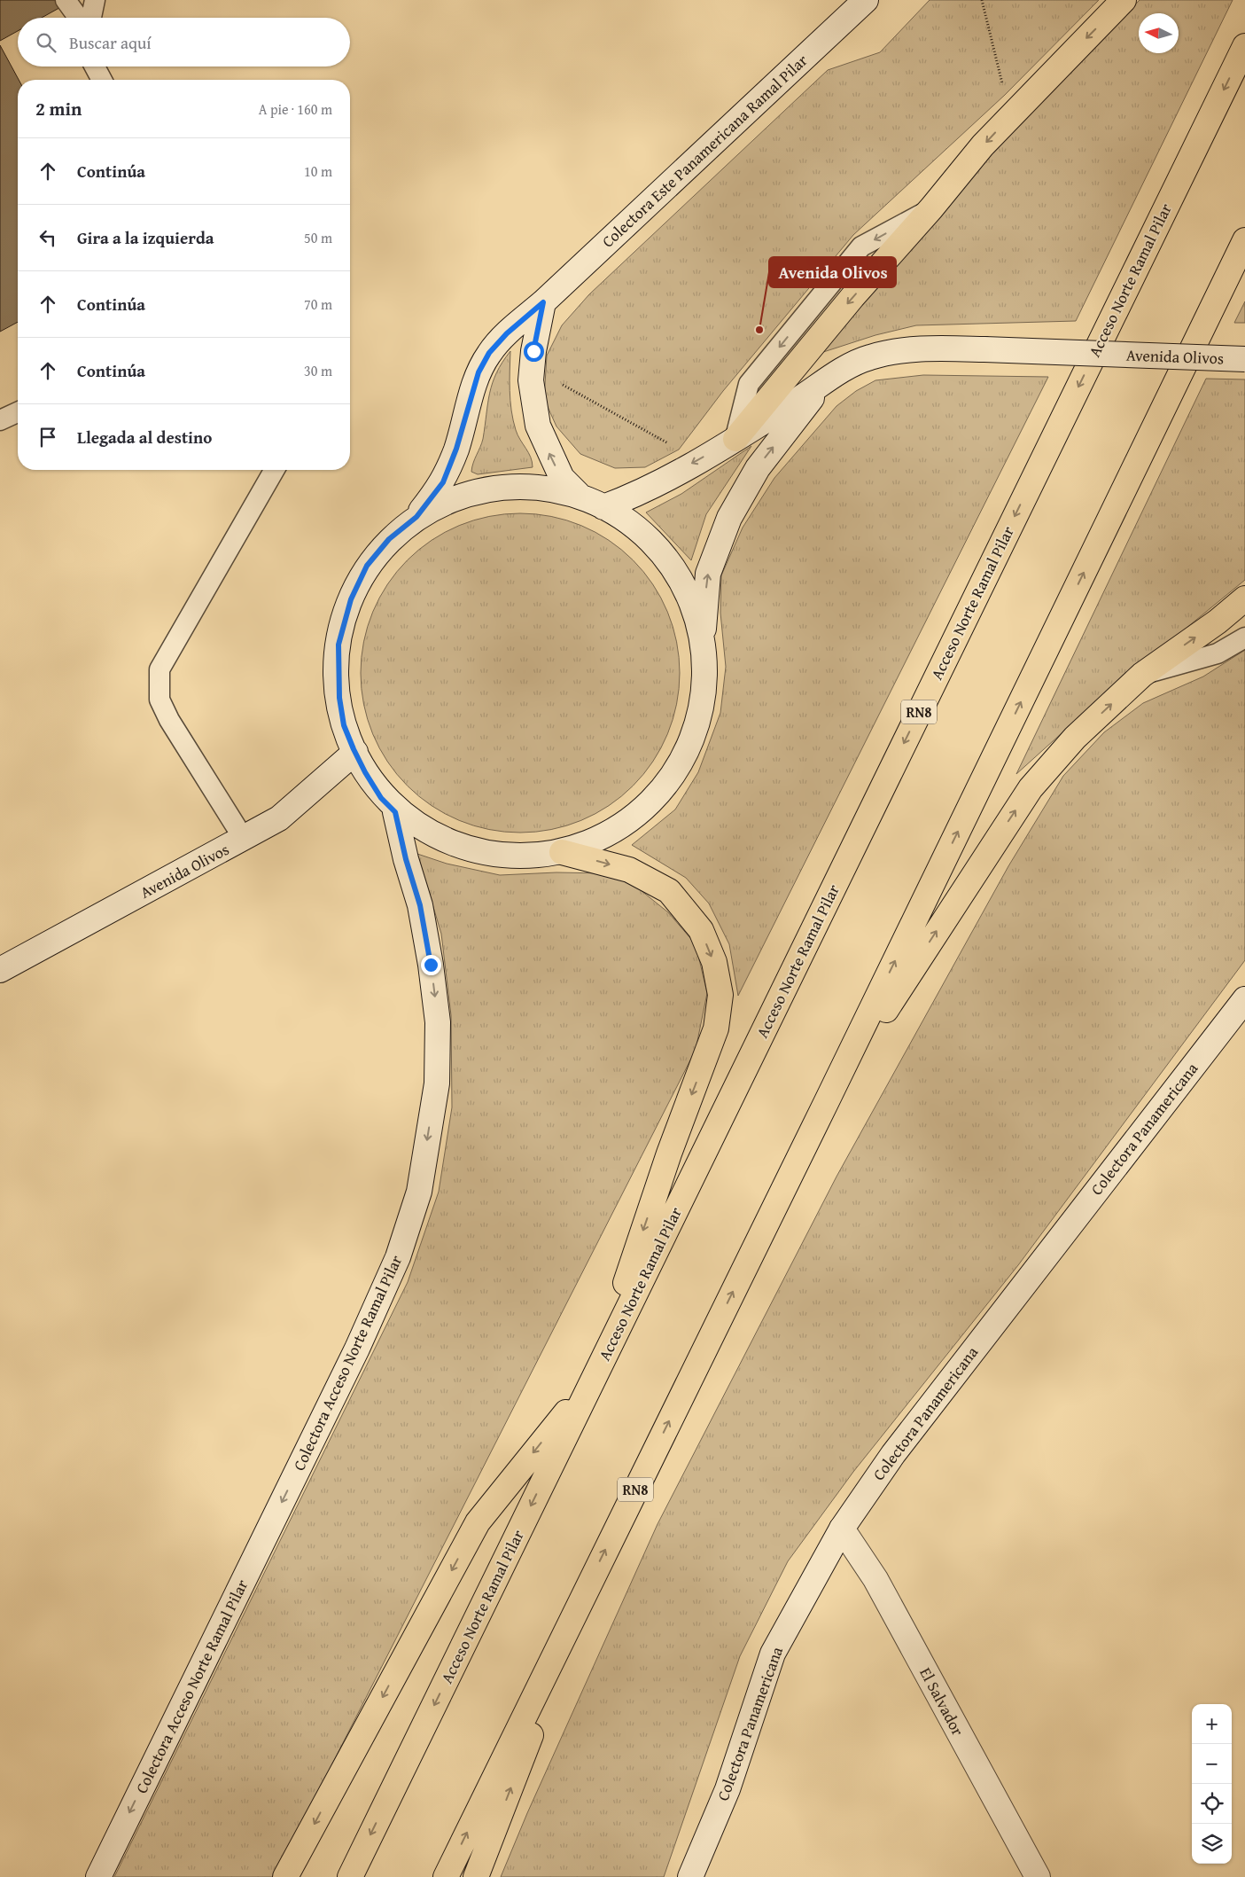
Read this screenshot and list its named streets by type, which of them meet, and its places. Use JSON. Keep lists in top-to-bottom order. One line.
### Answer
{"streets":{"highway":["Acceso Norte Ramal Pilar","RN8"],"street":["Colectora Este Panamericana Ramal Pilar","Avenida Olivos","Colectora Panamericana","Colectora Acceso Norte Ramal Pilar","El Salvador"]},"crossings":[["Colectora Panamericana","El Salvador"]],"one_way":["Colectora Acceso Norte Ramal Pilar"],"places":["Avenida Olivos"],"north":"left","page":{"search":"Buscar aquí","heading":["2 min","A pie · 160 m"],"list":[["Continúa","10 m"],["Gira a la izquierda","50 m"],["Continúa","70 m"],["Continúa","30 m"],"Llegada al destino"],"map_buttons":["+","−"]}}
